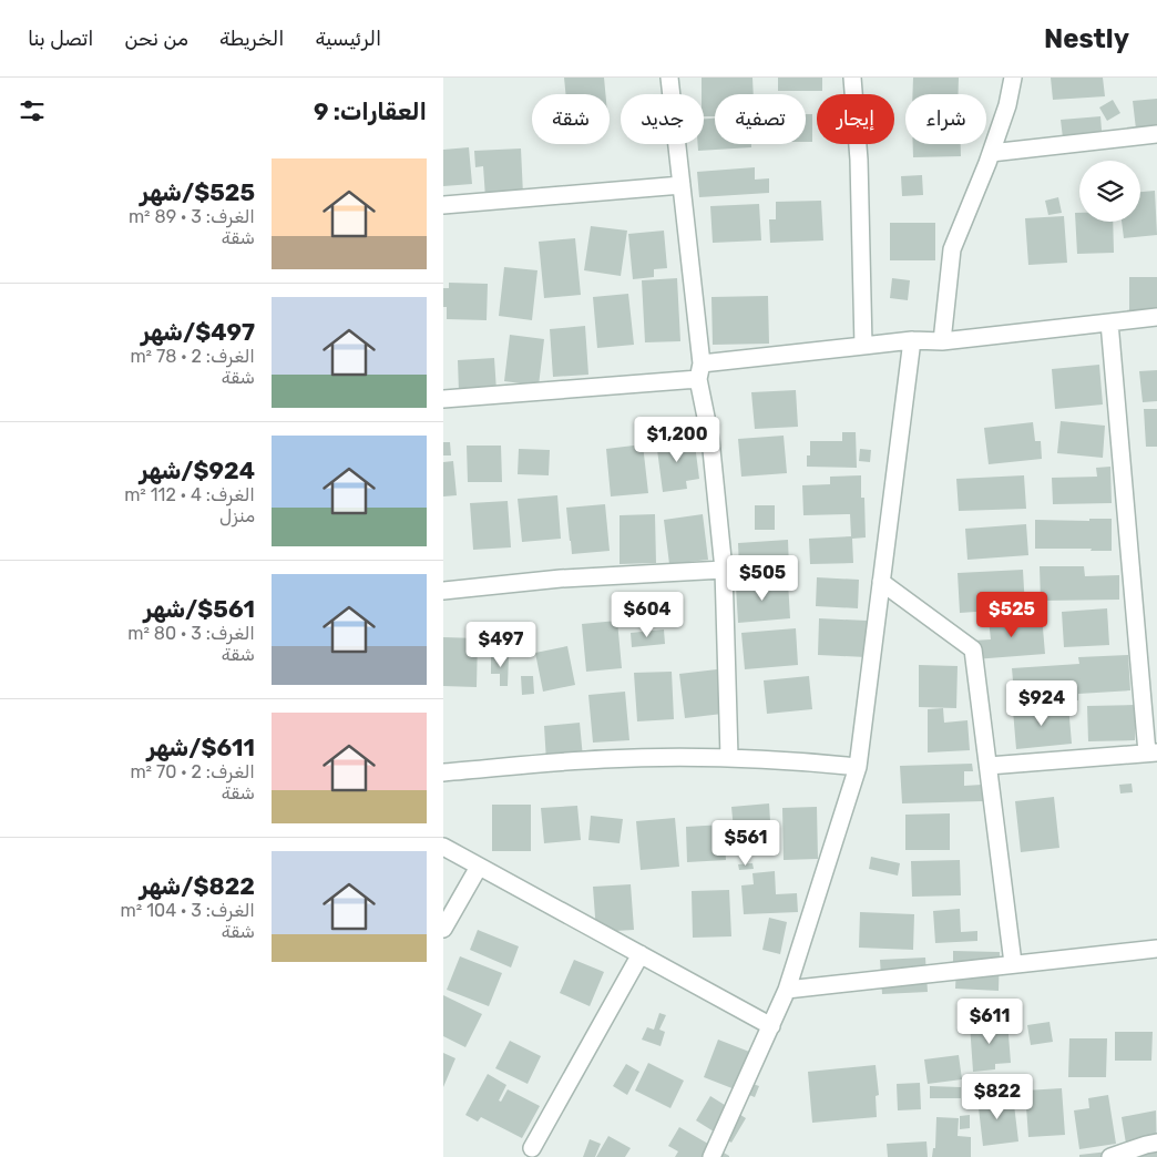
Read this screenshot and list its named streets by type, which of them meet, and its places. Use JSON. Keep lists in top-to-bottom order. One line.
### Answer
{"page":{"header":"Nestly","nav":["الرئيسية","الخريطة","من نحن","اتصل بنا"],"heading":"العقارات: 9","chip":["شراء","إيجار","تصفية","جديد","شقة"],"list":[{"name":"$525/شهر","note":"الغرف: 3 · 89 m² · شقة"},{"name":"$497/شهر","note":"الغرف: 2 · 78 m² · شقة"},{"name":"$924/شهر","note":"الغرف: 4 · 112 m² · منزل"},{"name":"$561/شهر","note":"الغرف: 3 · 80 m² · شقة"},{"name":"$611/شهر","note":"الغرف: 2 · 70 m² · شقة"},{"name":"$822/شهر","note":"الغرف: 3 · 104 m² · شقة"}],"price":["$1,200","$505","$604","$525","$497","$924","$561","$611","$822"]}}
